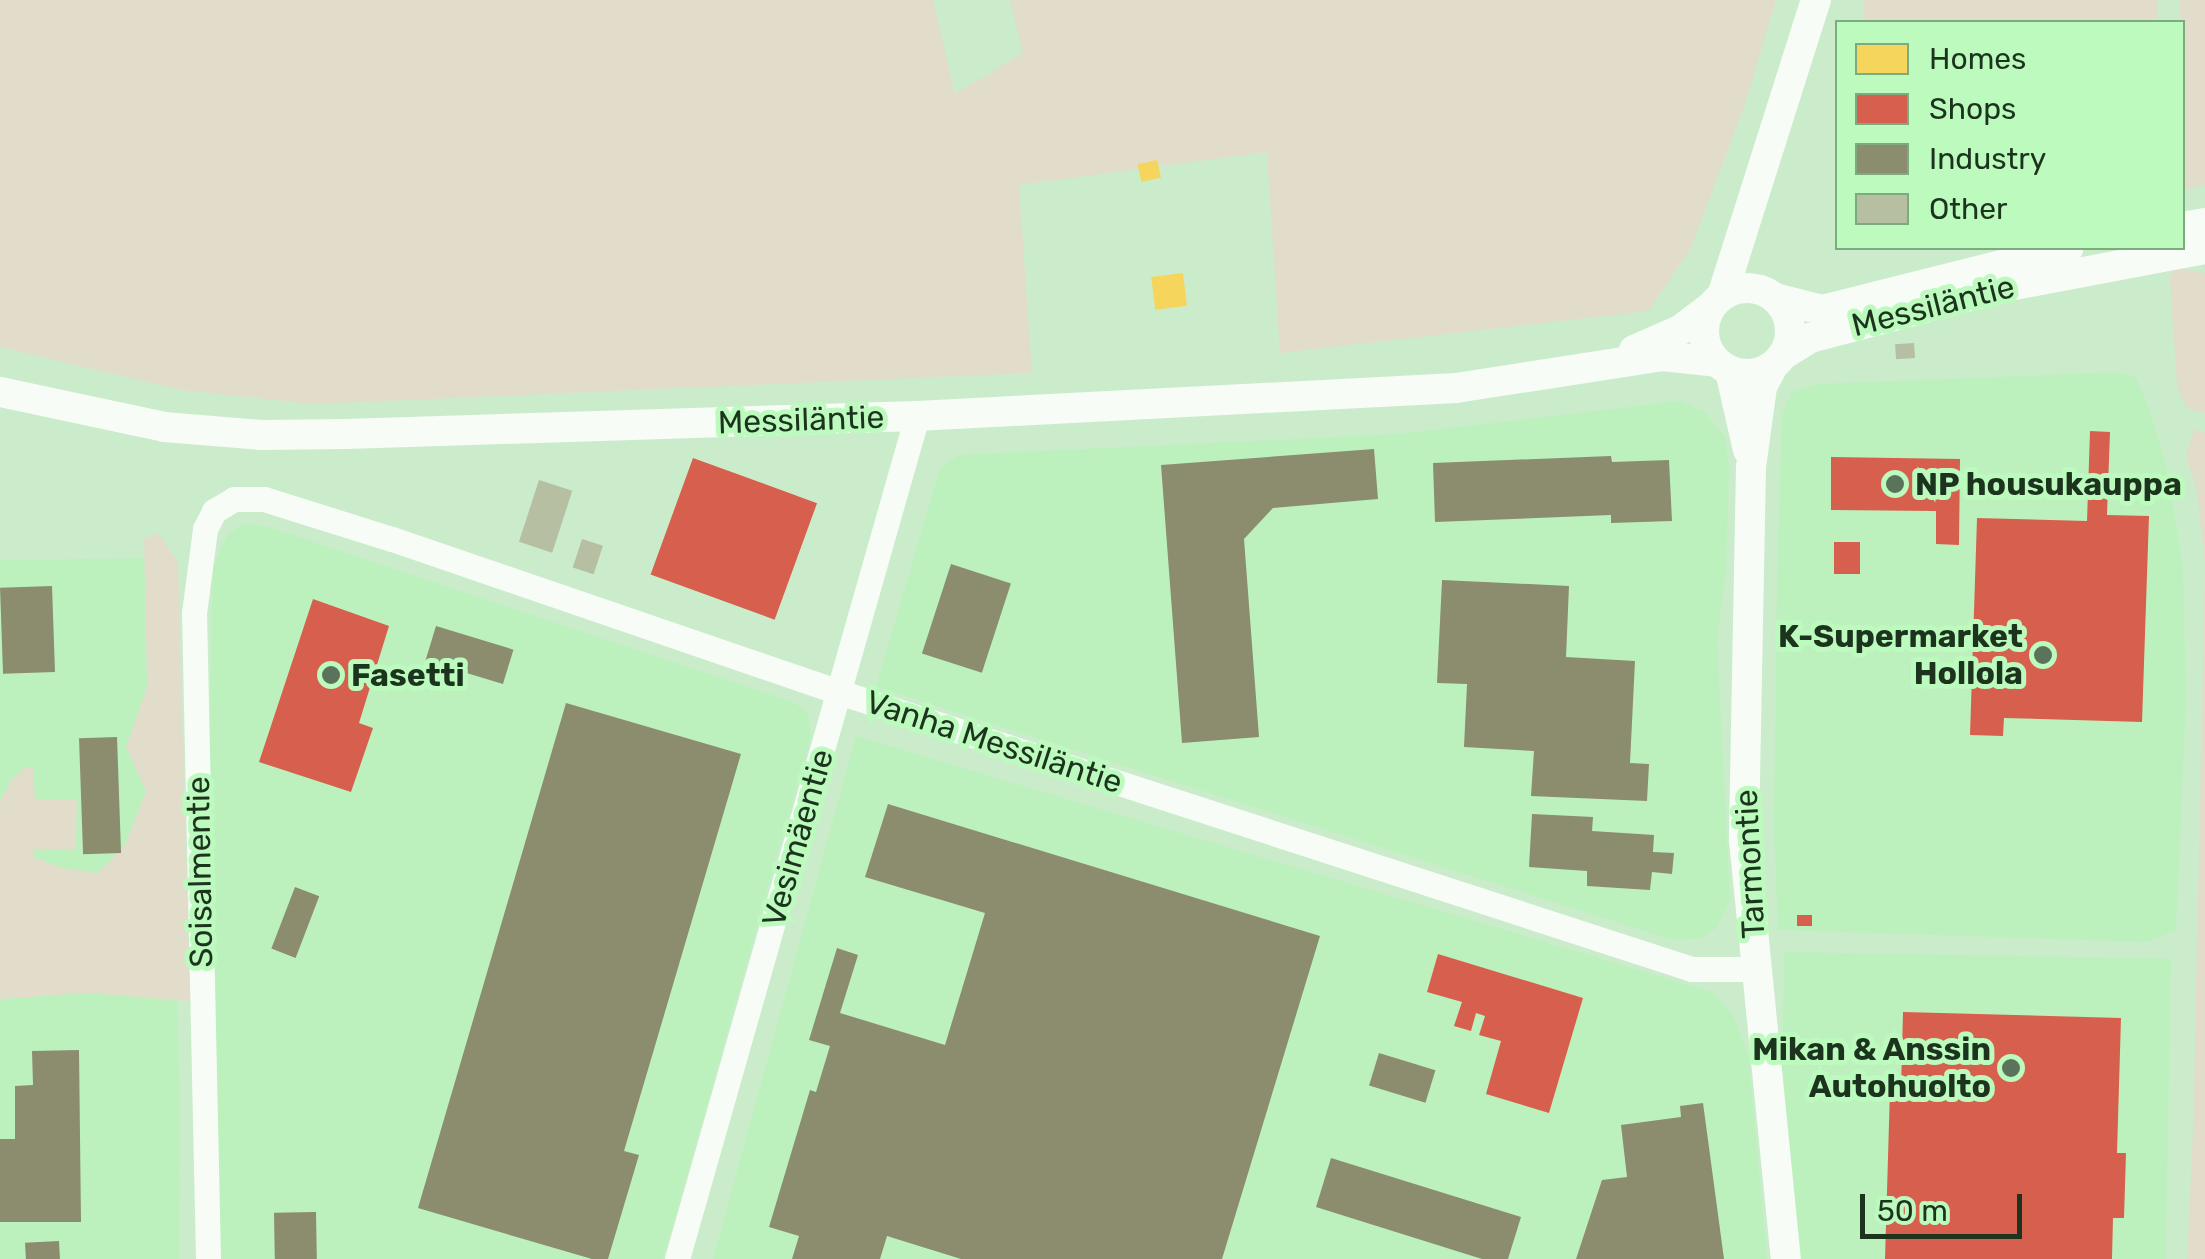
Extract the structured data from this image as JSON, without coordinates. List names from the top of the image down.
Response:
{
  "streets": {
    "street": [
      "Messiläntie",
      "Vanha Messiläntie",
      "Vesimäentie",
      "Tarmontie",
      "Soisalmentie"
    ]
  },
  "crossings": [
    ["Messiläntie", "Vesimäentie"],
    ["Messiläntie", "Tarmontie"],
    ["Vanha Messiläntie", "Vesimäentie"],
    ["Vanha Messiläntie", "Tarmontie"],
    ["Vanha Messiläntie", "Soisalmentie"]
  ],
  "places": [
    "NP housukauppa",
    "K-Supermarket Hollola",
    "Fasetti",
    "Mikan & Anssin Autohuolto"
  ],
  "legend": [
    "Homes",
    "Shops",
    "Industry",
    "Other"
  ],
  "scale_bar": "50 m"
}
